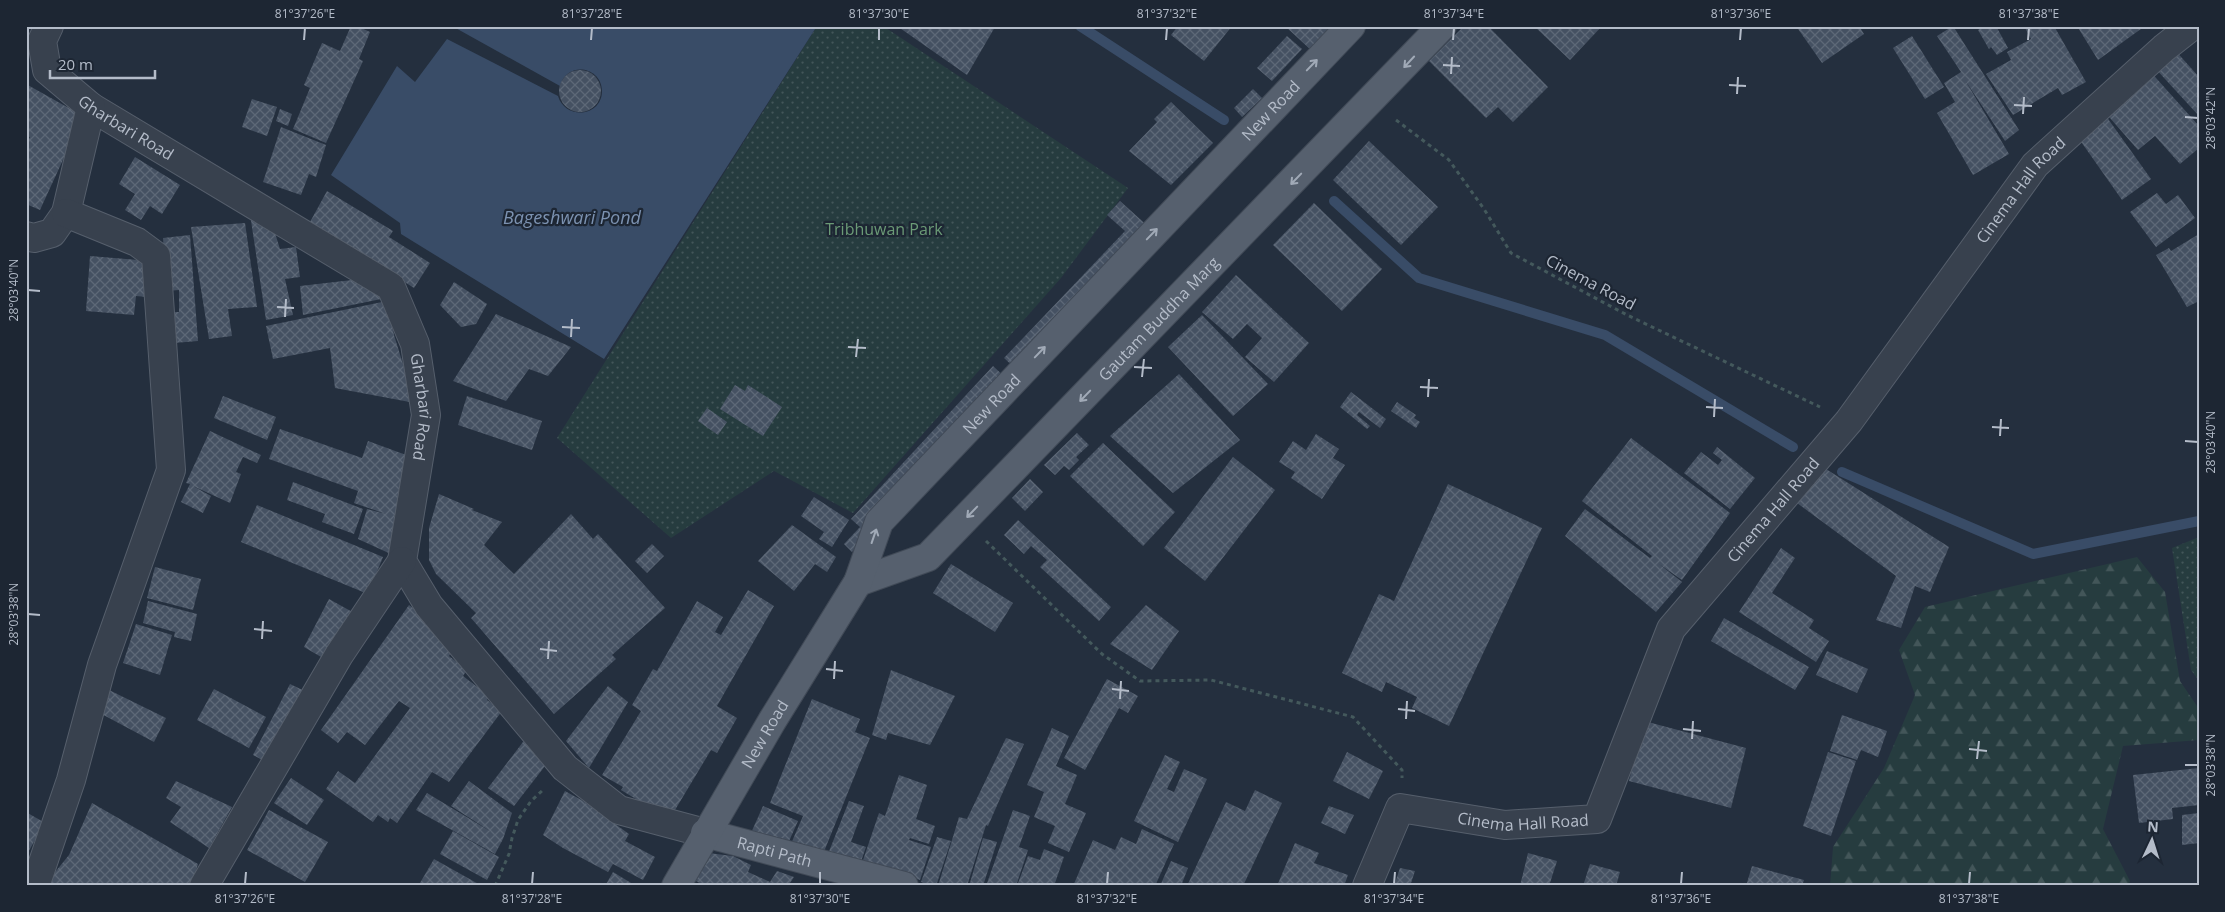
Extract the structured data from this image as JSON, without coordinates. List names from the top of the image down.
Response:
{
  "streets": {
    "main road": ["New Road", "Gautam Buddha Marg", "Rapti Path"],
    "street": ["Gharbari Road", "Cinema Hall Road"],
    "path": ["Cinema Road"]
  },
  "crossings": [
    ["New Road", "Gautam Buddha Marg"],
    ["New Road", "Rapti Path"],
    ["Cinema Hall Road", "Cinema Road"],
    ["Cinema Road", "Gautam Buddha Marg"]
  ],
  "one_way": ["New Road", "Gautam Buddha Marg"],
  "water": ["Bageshwari Pond"],
  "parks": ["Tribhuwan Park"],
  "scale_bar": "20 m",
  "north": "top",
  "coordinates": [
    "81°37'26\"E",
    "81°37'28\"E",
    "81°37'30\"E",
    "81°37'32\"E",
    "81°37'34\"E",
    "81°37'36\"E",
    "81°37'38\"E",
    "28°03'42\"N",
    "28°03'40\"N",
    "28°03'38\"N"
  ]
}
